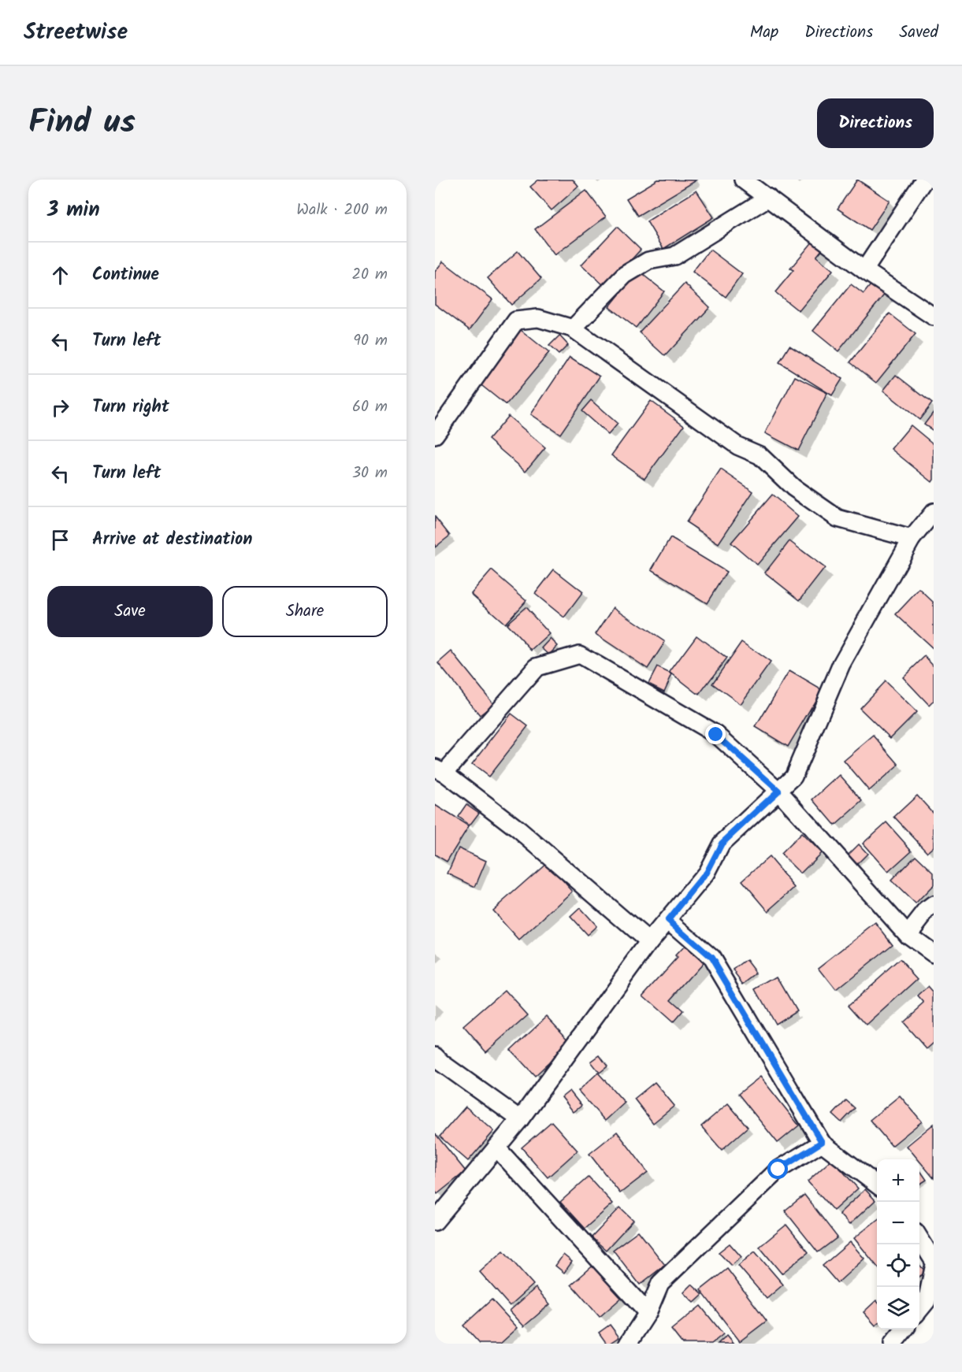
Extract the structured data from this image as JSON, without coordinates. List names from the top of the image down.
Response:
{
  "page": {
    "header": "Streetwise",
    "nav": ["Map", "Directions", "Saved"],
    "title": "Find us",
    "buttons": [
      "Directions",
      ["Save", "Share"]
    ],
    "heading": ["3 min", "Walk · 200 m"],
    "list": [
      ["Continue", "20 m"],
      ["Turn left", "90 m"],
      ["Turn right", "60 m"],
      ["Turn left", "30 m"],
      "Arrive at destination"
    ],
    "map_buttons": ["+", "−"]
  }
}
